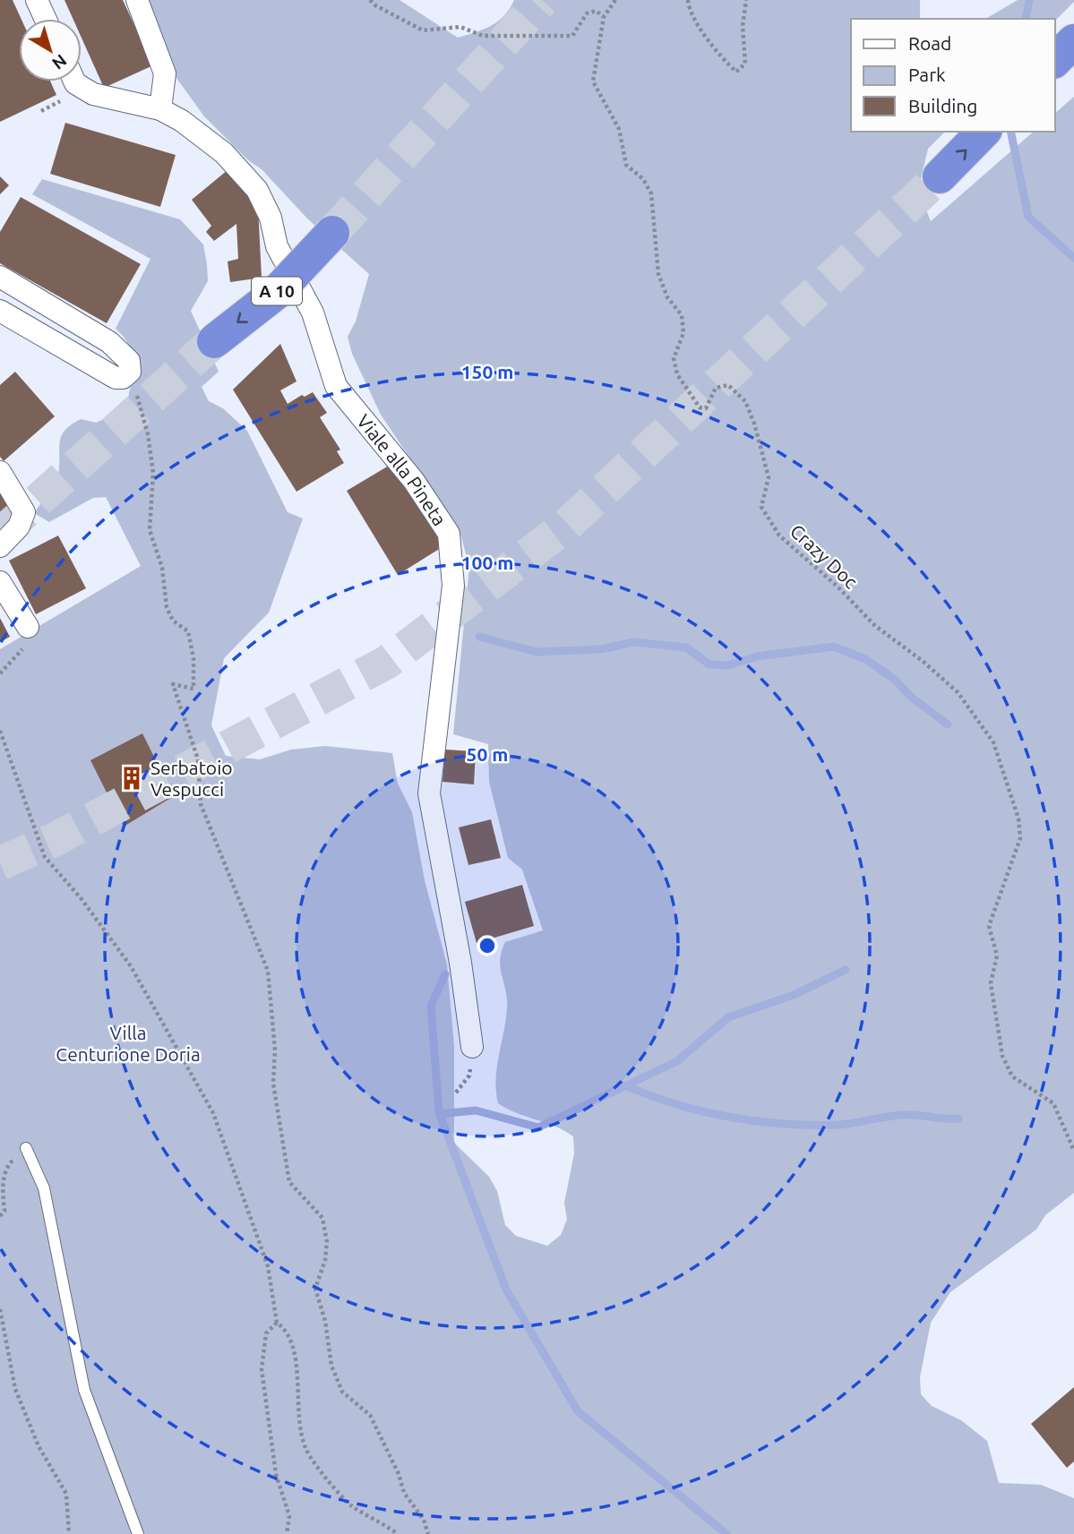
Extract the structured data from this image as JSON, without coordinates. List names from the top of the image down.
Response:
{
  "streets": {
    "highway": ["A 10"],
    "street": ["Viale alla Pineta"],
    "path": ["Crazy Doc"]
  },
  "parks": ["Villa Centurione Doria"],
  "places": {
    "building": ["Serbatoio Vespucci"]
  },
  "legend": ["Road", "Park", "Building"],
  "north": "bottom right",
  "rings": ["150 m", "100 m", "50 m"]
}
